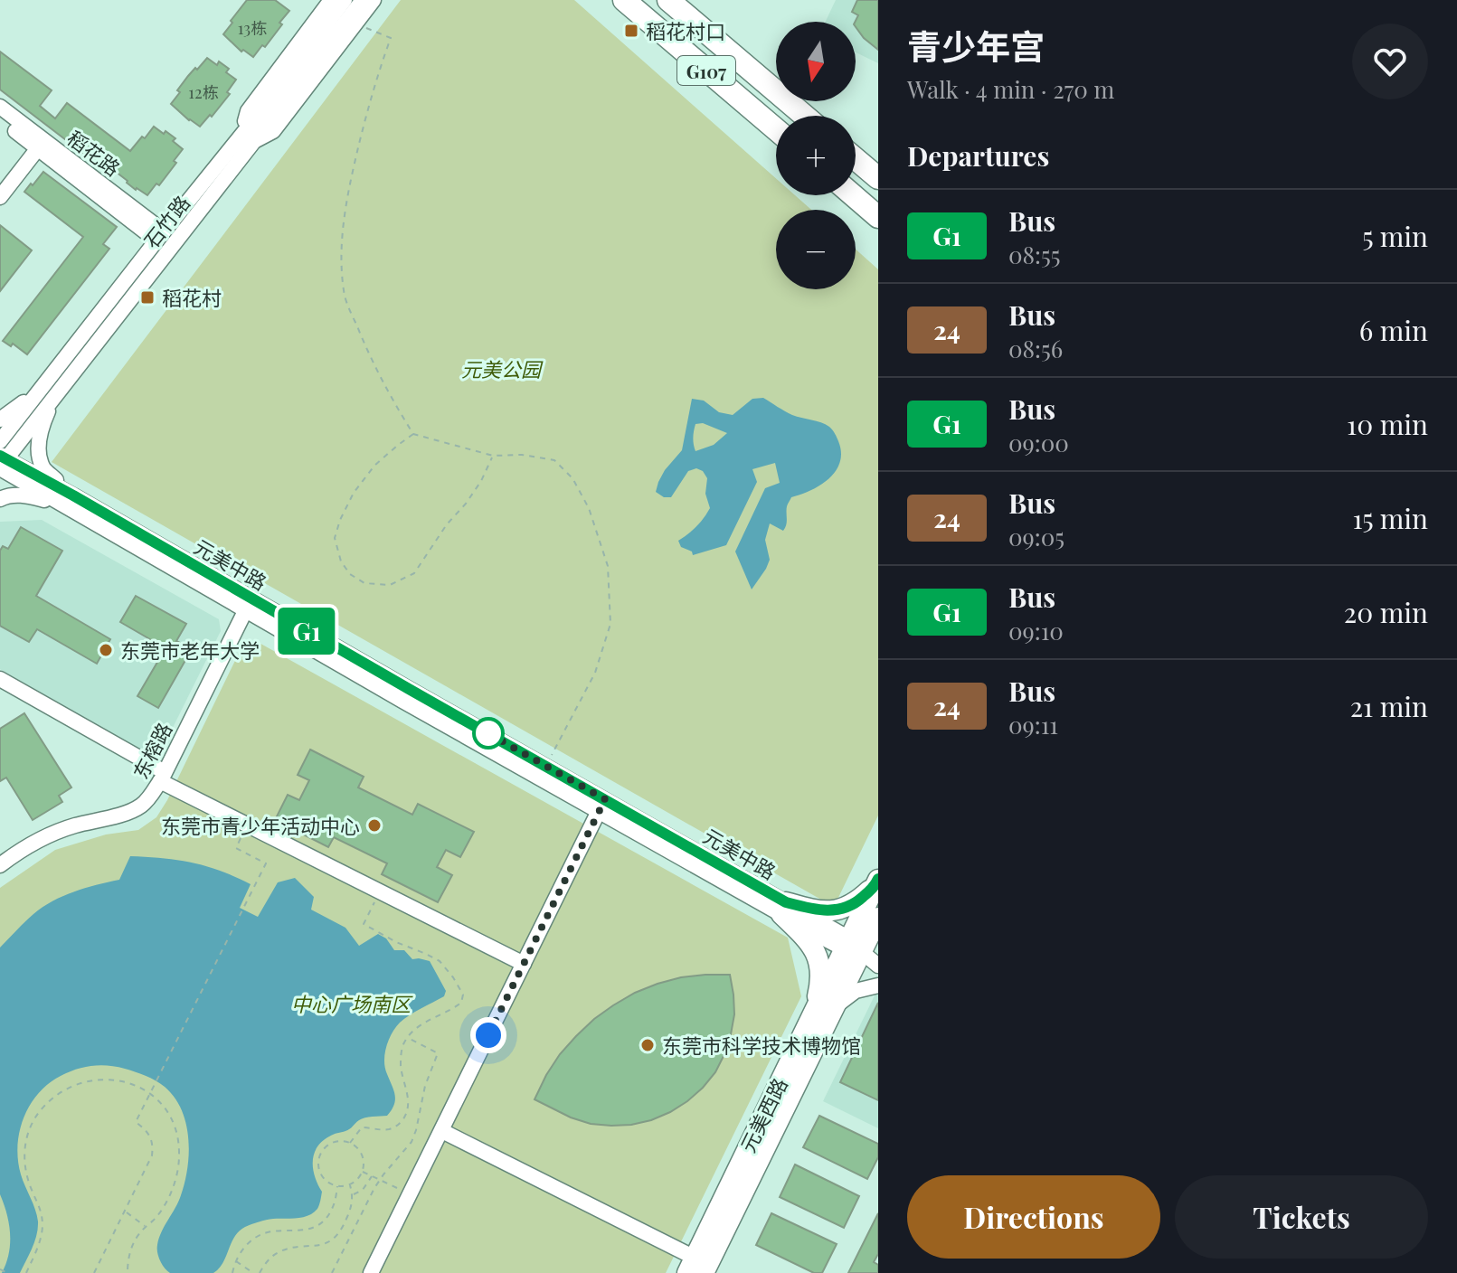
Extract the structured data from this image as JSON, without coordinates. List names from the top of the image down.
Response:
{
  "streets": {
    "highway": ["G107"],
    "main road": ["元美西路"],
    "street": [
      "稻花路",
      "石竹路",
      "元美中路",
      "东榕路"
    ]
  },
  "crossings": [
    ["稻花路", "石竹路"],
    ["石竹路", "元美中路"],
    ["元美中路", "东榕路"],
    ["元美中路", "元美西路"]
  ],
  "parks": ["元美公园", "中心广场南区"],
  "places": {
    "transit": ["稻花村口", "稻花村"],
    "other": ["东莞市老年大学", "东莞市青少年活动中心", "东莞市科学技术博物馆"]
  },
  "lines": ["bus line G1"],
  "house_numbers": ["13栋", "12栋"],
  "north": "bottom",
  "page": {
    "on_map": "G1",
    "heading": [
      ["青少年宫", "Walk · 4 min · 270 m"],
      "Departures"
    ],
    "map_buttons": ["+", "−"],
    "list": [
      {
        "mark": "G1",
        "name": "Bus",
        "note": "08:55",
        "value": "5 min"
      },
      {
        "mark": "24",
        "name": "Bus",
        "note": "08:56",
        "value": "6 min"
      },
      {
        "mark": "G1",
        "name": "Bus",
        "note": "09:00",
        "value": "10 min"
      },
      {
        "mark": "24",
        "name": "Bus",
        "note": "09:05",
        "value": "15 min"
      },
      {
        "mark": "G1",
        "name": "Bus",
        "note": "09:10",
        "value": "20 min"
      },
      {
        "mark": "24",
        "name": "Bus",
        "note": "09:11",
        "value": "21 min"
      }
    ],
    "buttons": ["Directions", "Tickets"]
  }
}
